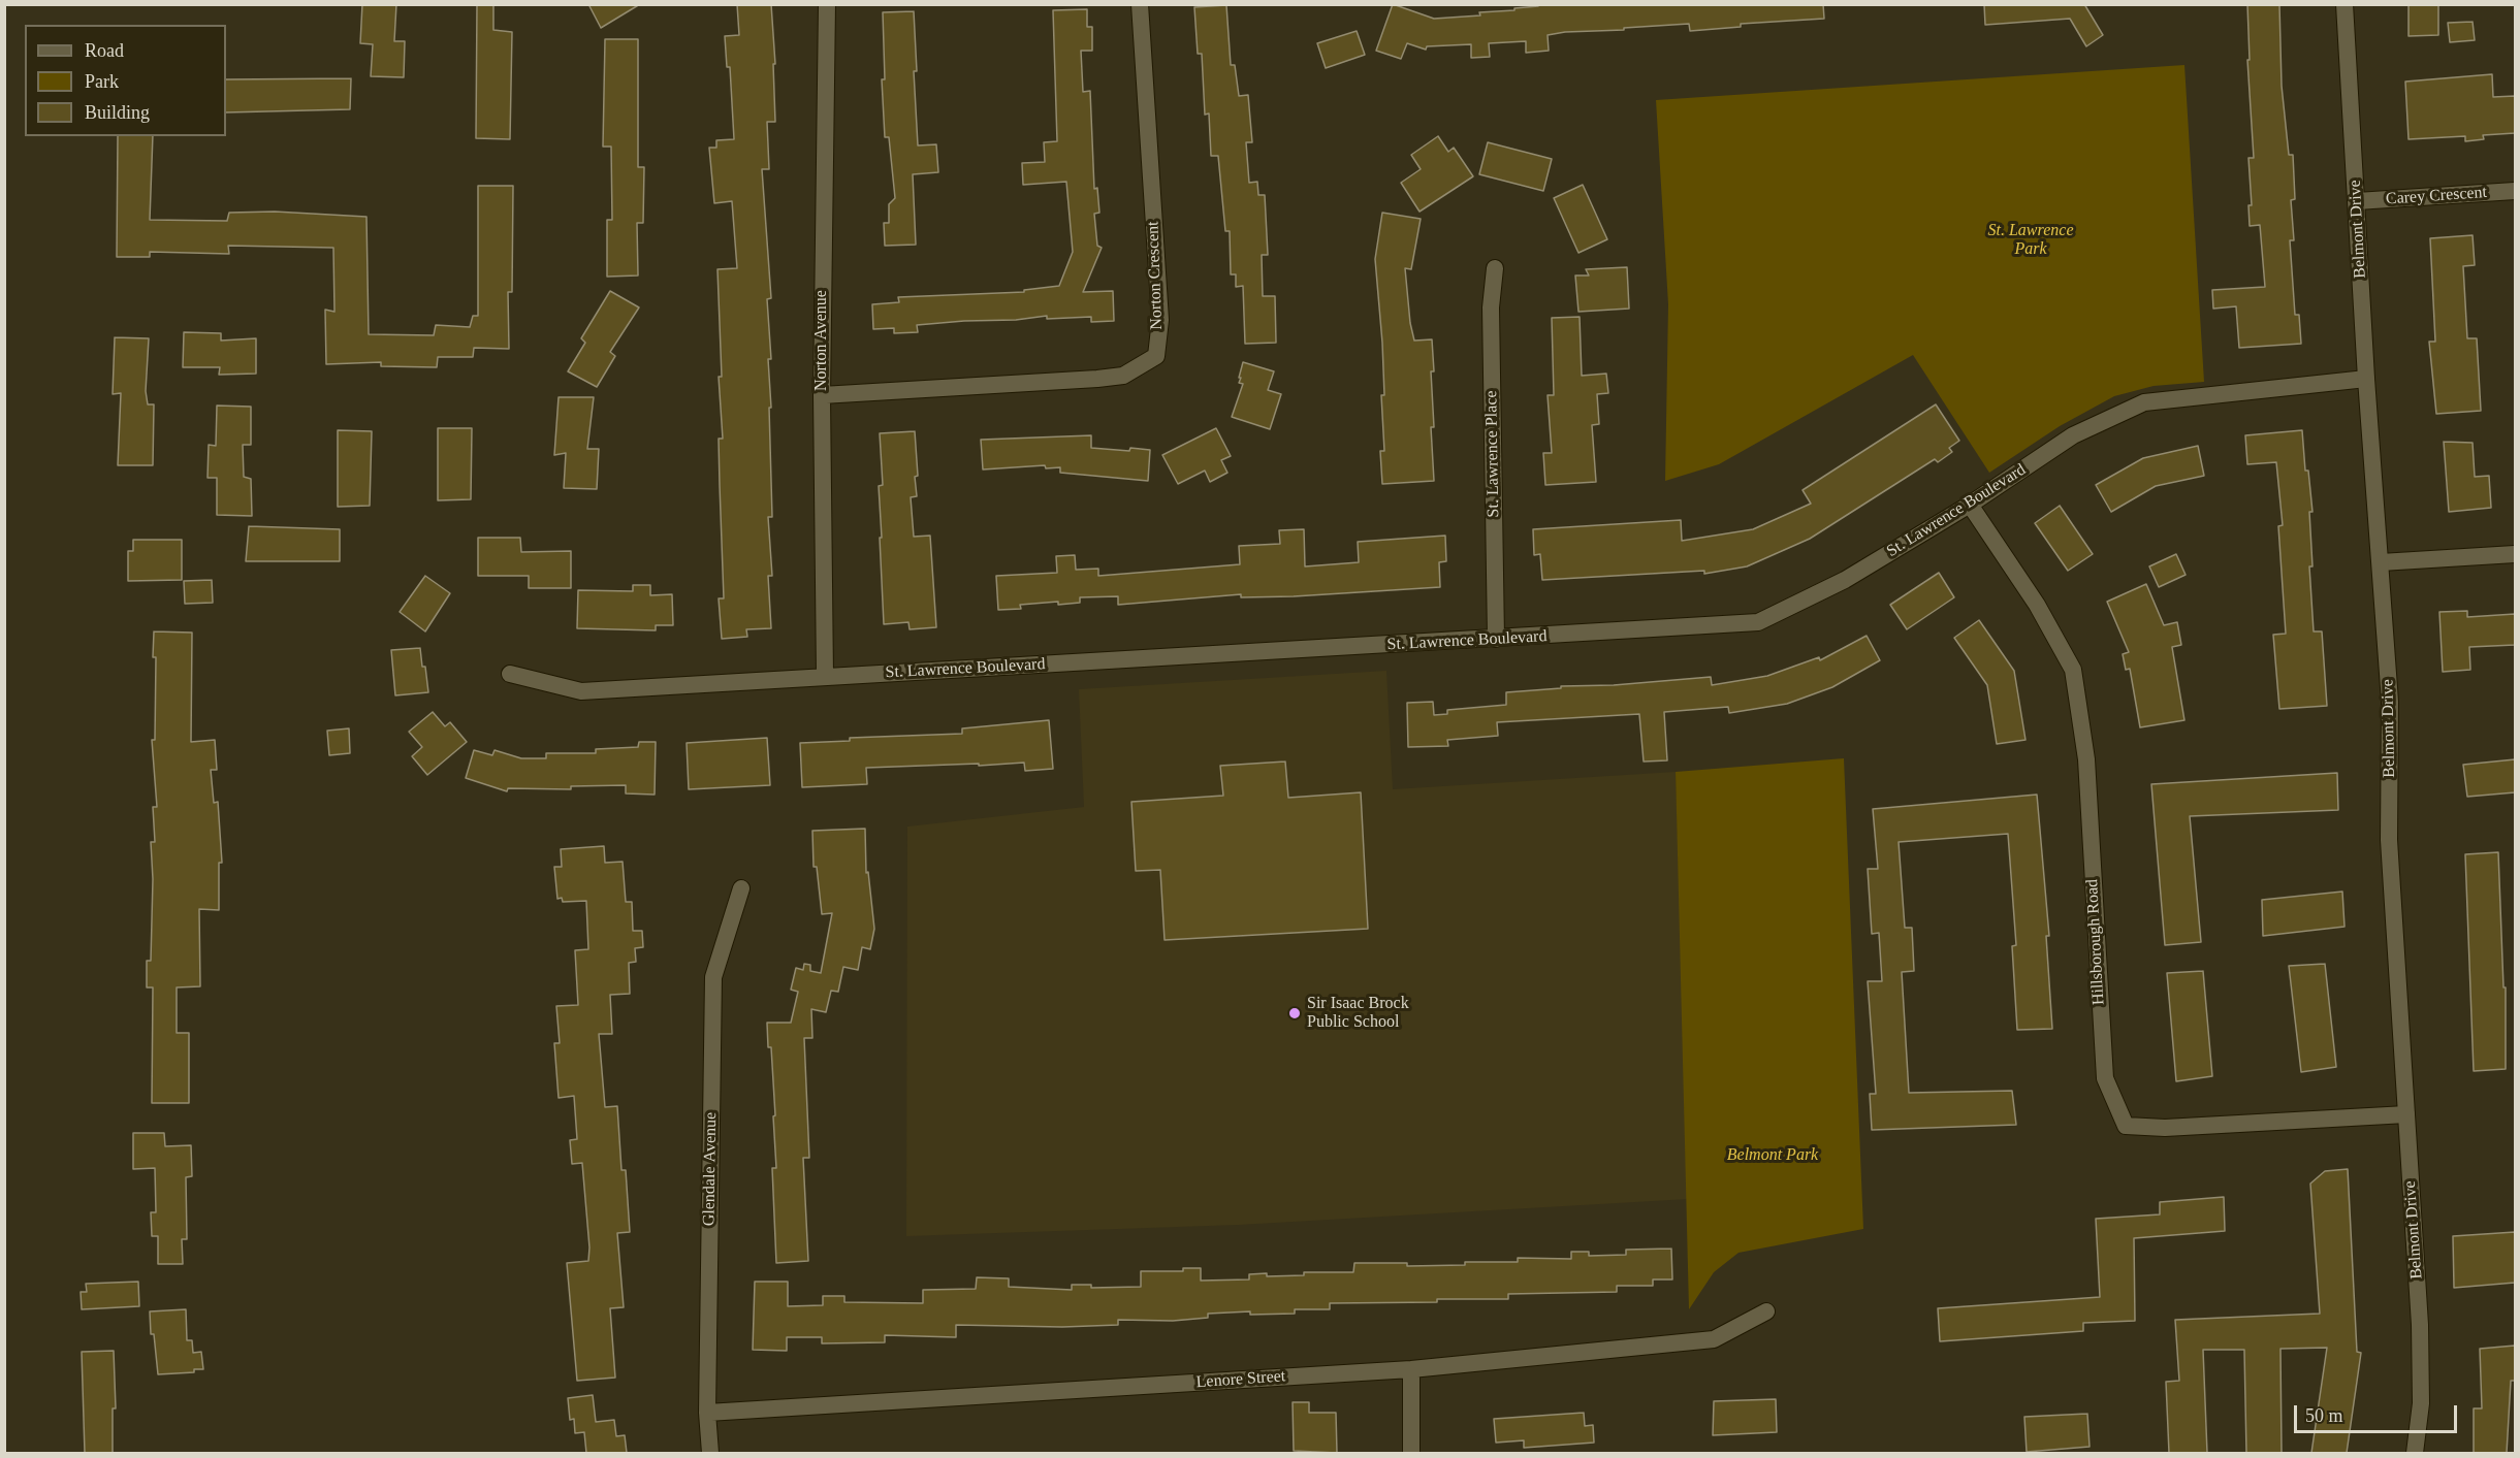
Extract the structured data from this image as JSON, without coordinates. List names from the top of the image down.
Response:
{
  "streets": {
    "street": [
      "Carey Crescent",
      "Belmont Drive",
      "Norton Crescent",
      "Norton Avenue",
      "St. Lawrence Place",
      "St. Lawrence Boulevard",
      "Hillsborough Road",
      "Glendale Avenue",
      "Lenore Street"
    ]
  },
  "crossings": [
    ["Carey Crescent", "Belmont Drive"],
    ["Belmont Drive", "St. Lawrence Boulevard"],
    ["Belmont Drive", "Hillsborough Road"],
    ["Norton Crescent", "Norton Avenue"],
    ["Norton Avenue", "St. Lawrence Boulevard"],
    ["St. Lawrence Place", "St. Lawrence Boulevard"],
    ["St. Lawrence Boulevard", "Hillsborough Road"],
    ["Glendale Avenue", "Lenore Street"]
  ],
  "parks": ["St. Lawrence Park", "Belmont Park"],
  "places": ["Sir Isaac Brock Public School"],
  "legend": ["Road", "Park", "Building"],
  "scale_bar": "50 m"
}
